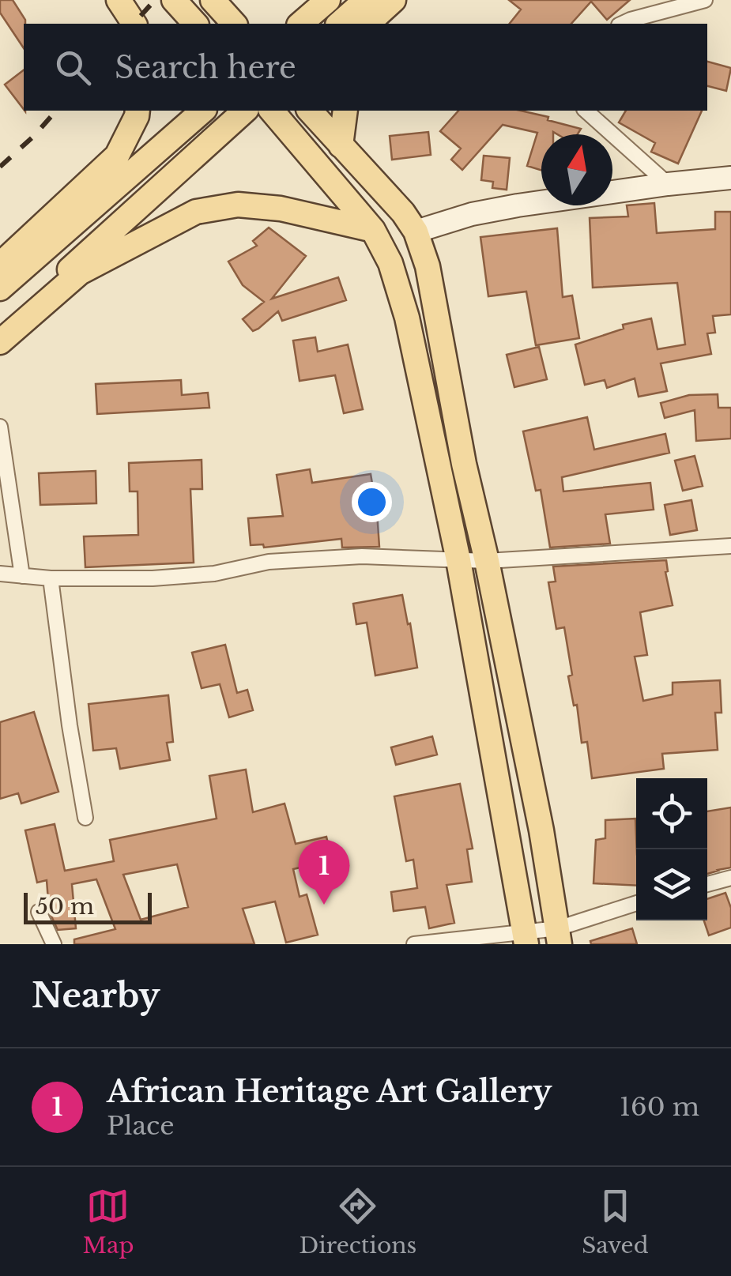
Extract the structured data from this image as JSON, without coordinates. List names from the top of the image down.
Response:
{
  "scale_bar": "50 m",
  "north": "top",
  "page": {
    "search": "Search here",
    "pins": "1",
    "scale": "50 m",
    "heading": "Nearby",
    "list": [
      {
        "mark": "1",
        "name": "African Heritage Art Gallery",
        "note": "Place",
        "value": "160 m"
      }
    ],
    "nav": ["Map", "Directions", "Saved"]
  }
}
